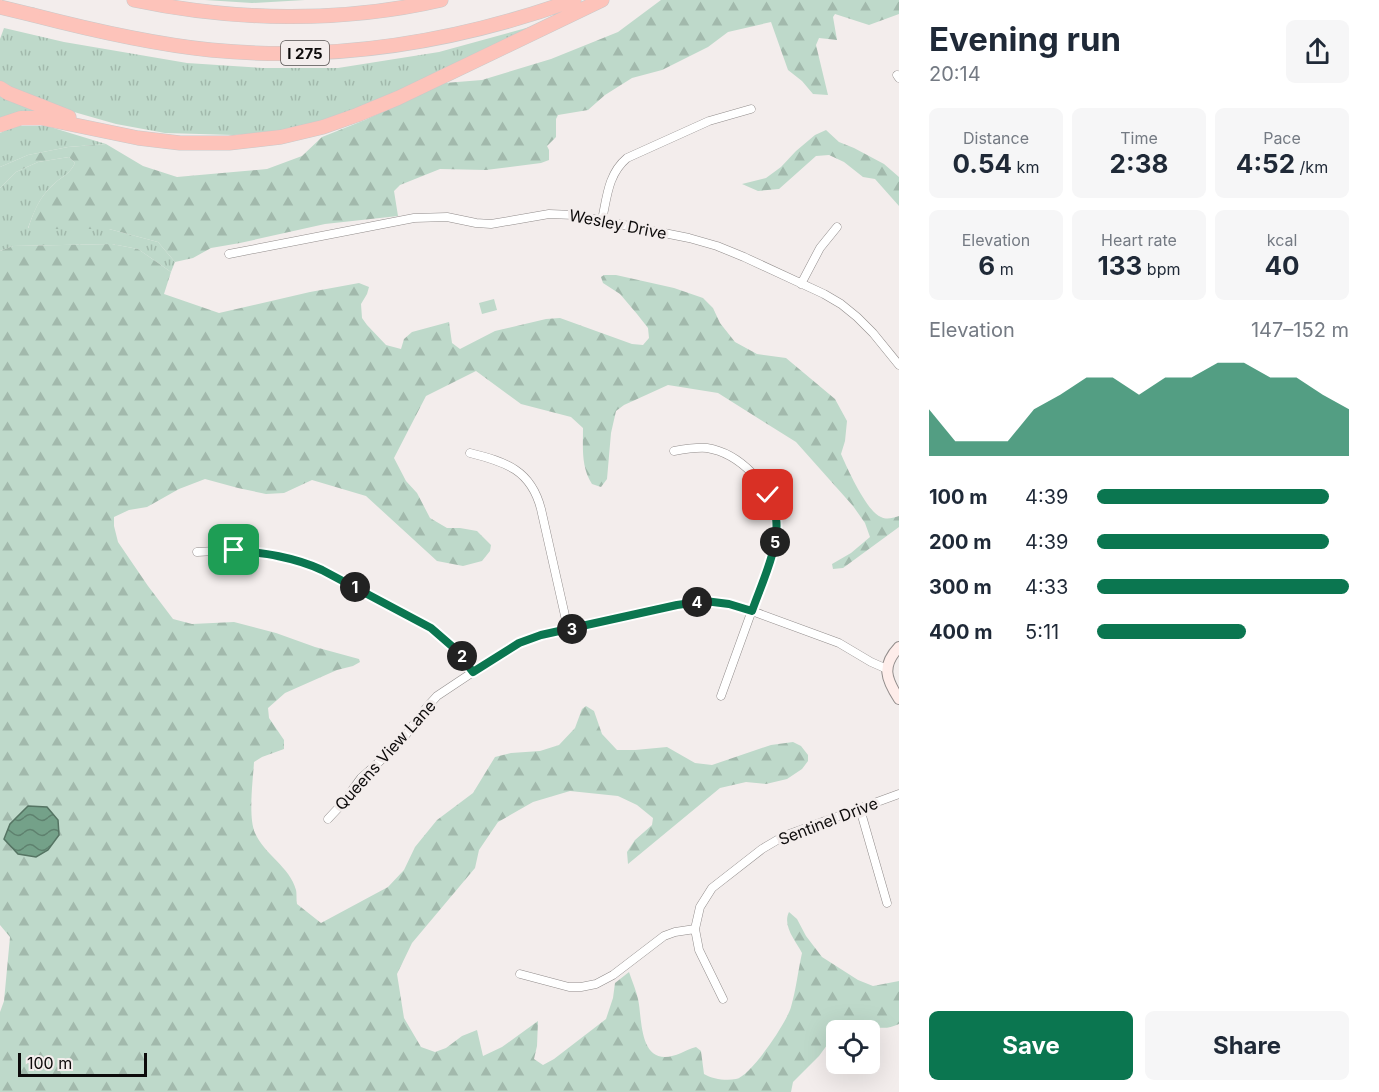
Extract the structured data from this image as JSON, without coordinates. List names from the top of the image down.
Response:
{
  "streets": {
    "highway": ["I 275"],
    "street": ["Wesley Drive", "Queens View Lane", "Sentinel Drive"]
  },
  "scale_bar": "100 m",
  "page": {
    "heading": ["Evening run", "20:14"],
    "stats": [
      ["Distance", "0.54 km"],
      ["Time", "2:38"],
      ["Pace", "4:52 /km"],
      ["Elevation", "6 m"],
      ["Heart rate", "133 bpm"],
      ["kcal", "40"]
    ],
    "chart": ["Elevation", "147–152 m"],
    "list": [
      {
        "name": "100 m",
        "note": "4:39"
      },
      {
        "name": "200 m",
        "note": "4:39"
      },
      {
        "name": "300 m",
        "note": "4:33"
      },
      {
        "name": "400 m",
        "note": "5:11"
      }
    ],
    "pins": [
      "5",
      "1",
      "4",
      "3",
      "2"
    ],
    "buttons": ["Save", "Share"],
    "scale": "100 m"
  }
}
